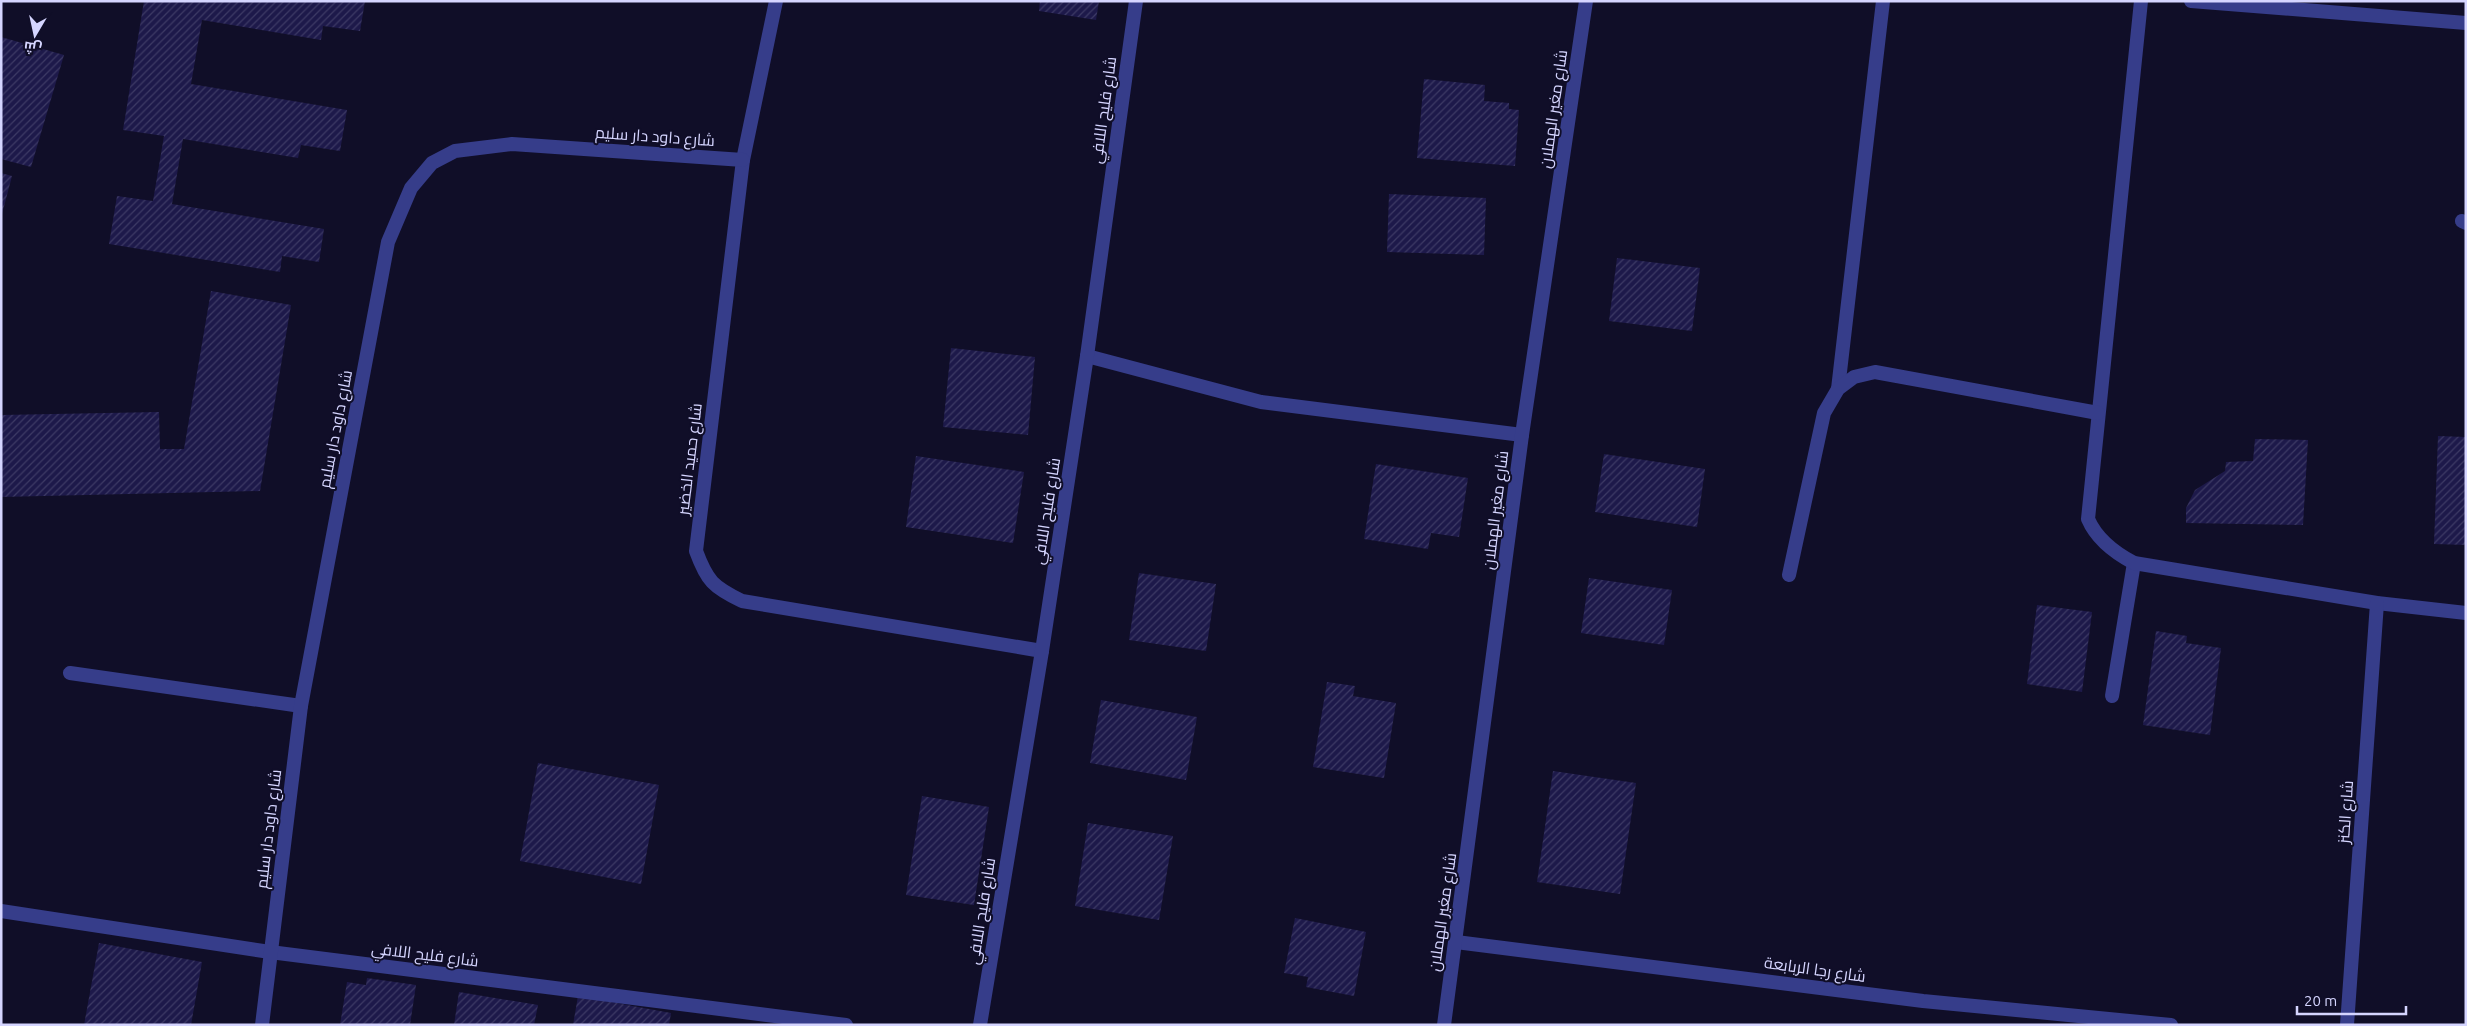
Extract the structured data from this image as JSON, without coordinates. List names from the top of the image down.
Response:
{
  "streets": {
    "street": [
      "شارع مغير الهملان",
      "شارع فليح اللافي",
      "شارع داود دار سليم",
      "شارع حميد الخضير",
      "شارع الكنز",
      "شارع رجا الربابعة"
    ]
  },
  "crossings": [
    ["شارع مغير الهملان", "شارع رجا الربابعة"],
    ["شارع فليح اللافي", "شارع داود دار سليم"],
    ["شارع فليح اللافي", "شارع حميد الخضير"],
    ["شارع داود دار سليم", "شارع حميد الخضير"]
  ],
  "scale_bar": "20 m",
  "north": "bottom"
}
